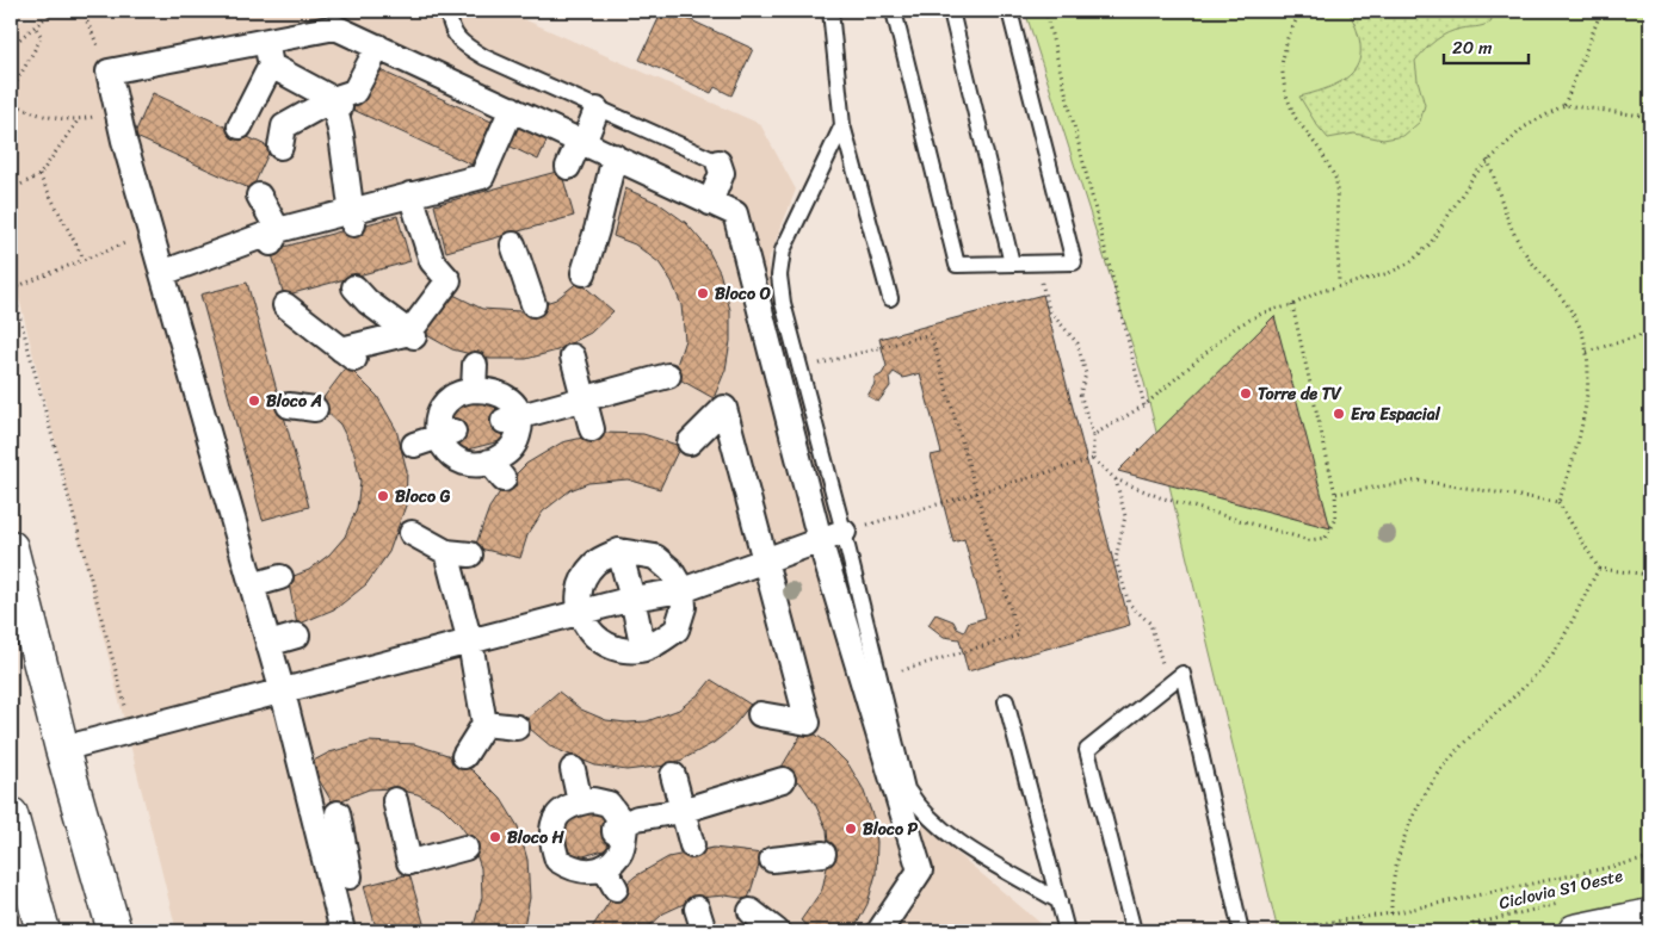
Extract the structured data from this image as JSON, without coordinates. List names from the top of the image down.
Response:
{
  "streets": {
    "path": ["Ciclovia S1 Oeste"]
  },
  "places": [
    "Bloco O",
    "Torre de TV",
    "Bloco A",
    "Era Espacial",
    "Bloco G",
    "Bloco P",
    "Bloco H"
  ],
  "scale_bar": "20 m"
}
